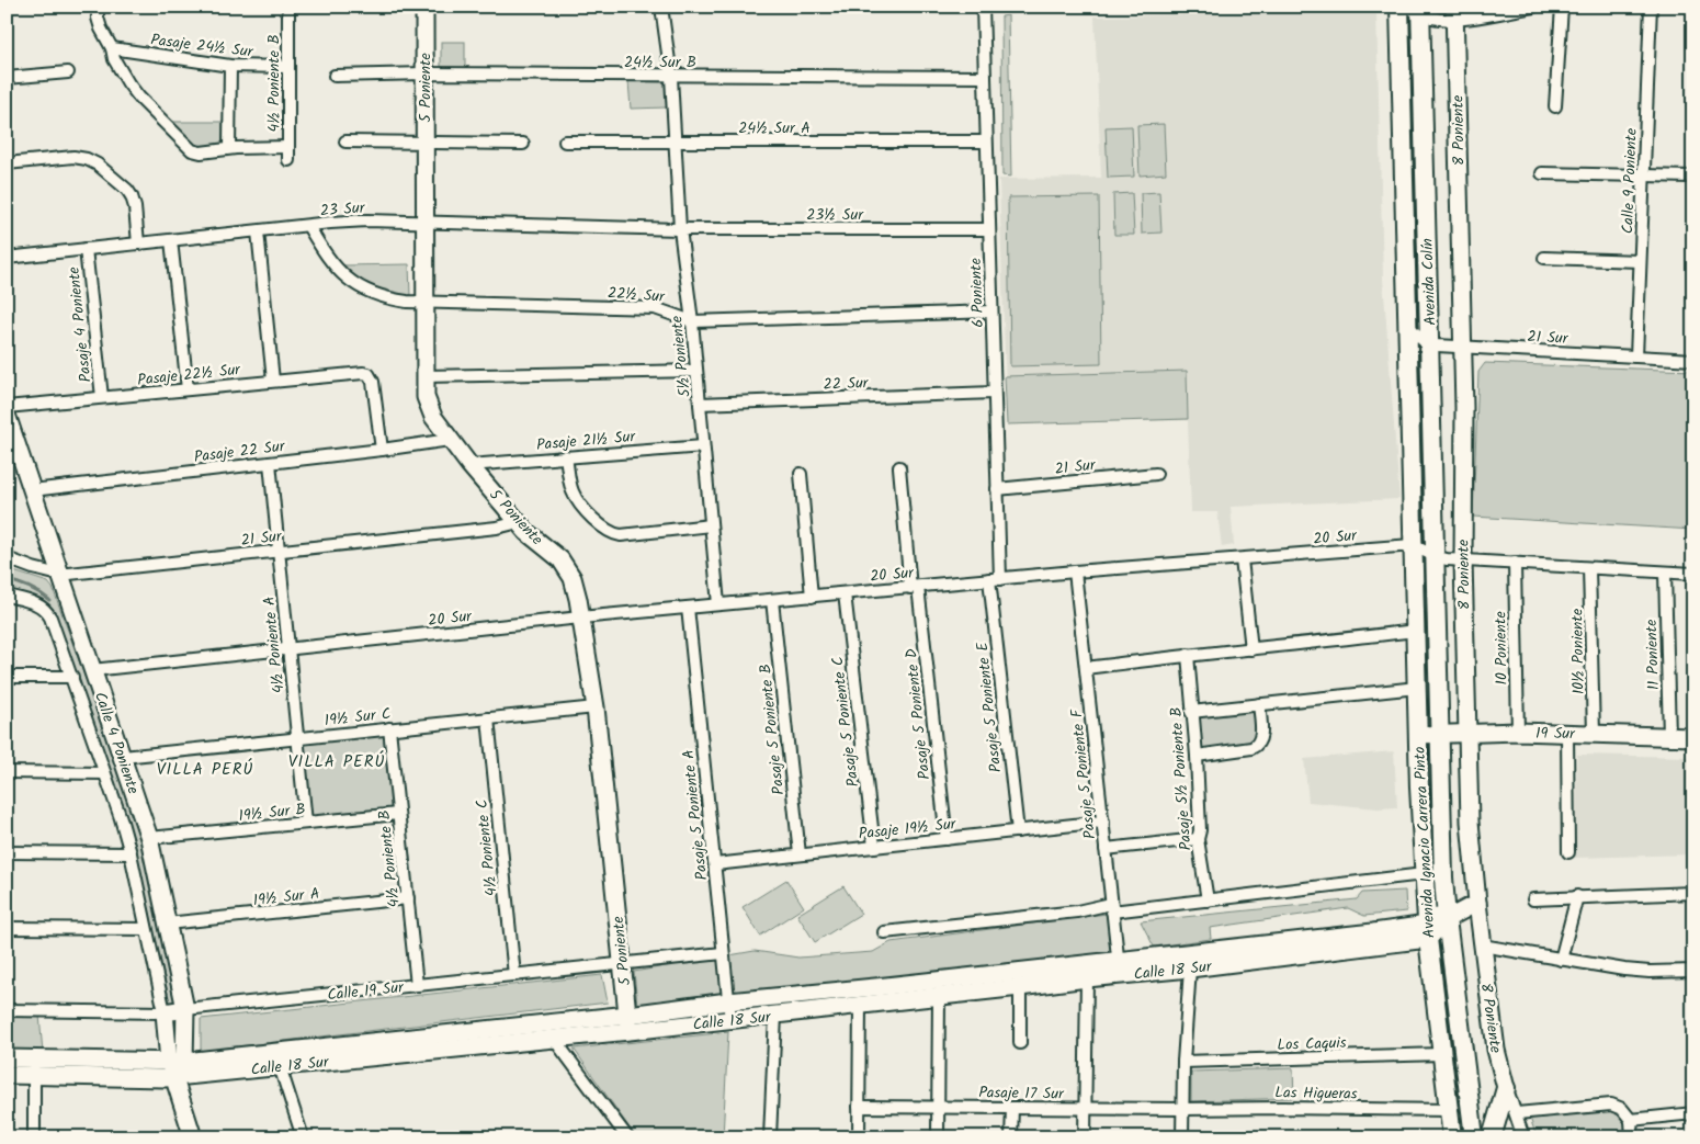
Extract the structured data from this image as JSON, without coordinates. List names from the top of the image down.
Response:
{
  "streets": {
    "main road": ["Avenida Colín", "Avenida Ignacio Carrera Pinto"],
    "street": [
      "Pasaje 24½ Sur",
      "24½ Sur B",
      "4½ Poniente B",
      "5 Poniente",
      "24½ Sur A",
      "8 Poniente",
      "Calle 9 Poniente",
      "23 Sur",
      "23½ Sur",
      "6 Poniente",
      "22½ Sur",
      "Pasaje 4 Poniente",
      "21 Sur",
      "5½ Poniente",
      "Pasaje 22½ Sur",
      "22 Sur",
      "Pasaje 21½ Sur",
      "Pasaje 22 Sur",
      "20 Sur",
      "4½ Poniente A",
      "10 Poniente",
      "10½ Poniente",
      "11 Poniente",
      "Pasaje 5 Poniente E",
      "Pasaje 5 Poniente D",
      "19½ Sur C",
      "Pasaje 5 Poniente C",
      "Pasaje 5 Poniente B",
      "19 Sur",
      "Calle 4 Poniente",
      "Pasaje 5 Poniente F",
      "Pasaje 5½ Poniente B",
      "19½ Sur B",
      "Pasaje 5 Poniente A",
      "Pasaje 19½ Sur",
      "4½ Poniente C",
      "19½ Sur A",
      "Calle 18 Sur",
      "Calle 19 Sur",
      "Los Caquis",
      "Pasaje 17 Sur",
      "Las Higueras"
    ]
  },
  "crossings": [
    ["Pasaje 24½ Sur", "4½ Poniente B"],
    ["24½ Sur B", "5 Poniente"],
    ["24½ Sur B", "6 Poniente"],
    ["24½ Sur B", "5½ Poniente"],
    ["4½ Poniente B", "19½ Sur C"],
    ["4½ Poniente B", "19½ Sur B"],
    ["4½ Poniente B", "19½ Sur A"],
    ["4½ Poniente B", "Calle 19 Sur"],
    ["5 Poniente", "23 Sur"],
    ["5 Poniente", "22½ Sur"],
    ["5 Poniente", "21 Sur"],
    ["5 Poniente", "Pasaje 21½ Sur"],
    ["5 Poniente", "Pasaje 22 Sur"],
    ["5 Poniente", "20 Sur"],
    ["5 Poniente", "19½ Sur C"],
    ["5 Poniente", "Calle 18 Sur"],
    ["5 Poniente", "Calle 19 Sur"],
    ["24½ Sur A", "6 Poniente"],
    ["24½ Sur A", "5½ Poniente"],
    ["8 Poniente", "21 Sur"],
    ["8 Poniente", "19 Sur"],
    ["8 Poniente", "Calle 18 Sur"],
    ["Calle 9 Poniente", "21 Sur"],
    ["23 Sur", "23½ Sur"],
    ["23 Sur", "22½ Sur"],
    ["23 Sur", "Pasaje 4 Poniente"],
    ["23 Sur", "5½ Poniente"],
    ["23½ Sur", "6 Poniente"],
    ["23½ Sur", "5½ Poniente"],
    ["Avenida Colín", "21 Sur"],
    ["Avenida Colín", "20 Sur"],
    ["Avenida Colín", "Avenida Ignacio Carrera Pinto"],
    ["6 Poniente", "22½ Sur"],
    ["6 Poniente", "21 Sur"],
    ["6 Poniente", "22 Sur"],
    ["6 Poniente", "20 Sur"],
    ["6 Poniente", "Pasaje 5 Poniente E"],
    ["22½ Sur", "5½ Poniente"],
    ["Pasaje 4 Poniente", "Pasaje 22½ Sur"],
    ["21 Sur", "4½ Poniente A"],
    ["21 Sur", "Calle 4 Poniente"],
    ["5½ Poniente", "22 Sur"],
    ["5½ Poniente", "Pasaje 21½ Sur"],
    ["5½ Poniente", "20 Sur"],
    ["Pasaje 22½ Sur", "Pasaje 22 Sur"],
    ["Pasaje 22 Sur", "4½ Poniente A"],
    ["Pasaje 22 Sur", "Calle 4 Poniente"],
    ["20 Sur", "4½ Poniente A"],
    ["20 Sur", "Pasaje 5 Poniente E"],
    ["20 Sur", "Pasaje 5 Poniente D"],
    ["20 Sur", "Pasaje 5 Poniente C"],
    ["20 Sur", "Pasaje 5 Poniente B"],
    ["20 Sur", "Calle 4 Poniente"],
    ["20 Sur", "Pasaje 5 Poniente F"],
    ["20 Sur", "Pasaje 5 Poniente A"],
    ["20 Sur", "Avenida Ignacio Carrera Pinto"],
    ["4½ Poniente A", "19½ Sur C"],
    ["4½ Poniente A", "19½ Sur B"],
    ["10 Poniente", "19 Sur"],
    ["10½ Poniente", "19 Sur"],
    ["11 Poniente", "19 Sur"],
    ["Pasaje 5 Poniente E", "Pasaje 19½ Sur"],
    ["Pasaje 5 Poniente D", "Pasaje 19½ Sur"],
    ["19½ Sur C", "Calle 4 Poniente"],
    ["19½ Sur C", "4½ Poniente C"],
    ["Pasaje 5 Poniente C", "Pasaje 19½ Sur"],
    ["Pasaje 5 Poniente B", "Pasaje 19½ Sur"],
    ["19 Sur", "Avenida Ignacio Carrera Pinto"],
    ["Calle 4 Poniente", "19½ Sur B"],
    ["Calle 4 Poniente", "19½ Sur A"],
    ["Calle 4 Poniente", "Calle 18 Sur"],
    ["Calle 4 Poniente", "Calle 19 Sur"],
    ["Pasaje 5 Poniente F", "Pasaje 19½ Sur"],
    ["Pasaje 5 Poniente F", "Calle 18 Sur"],
    ["Pasaje 5 Poniente A", "Pasaje 19½ Sur"],
    ["Pasaje 5 Poniente A", "Calle 18 Sur"],
    ["Pasaje 5 Poniente A", "Calle 19 Sur"],
    ["Avenida Ignacio Carrera Pinto", "Calle 18 Sur"],
    ["Avenida Ignacio Carrera Pinto", "Los Caquis"],
    ["Avenida Ignacio Carrera Pinto", "Las Higueras"],
    ["4½ Poniente C", "Calle 19 Sur"],
    ["Pasaje 17 Sur", "Las Higueras"]
  ],
  "districts": ["VILLA PERÚ", "VILLA PERÚ"]
}
